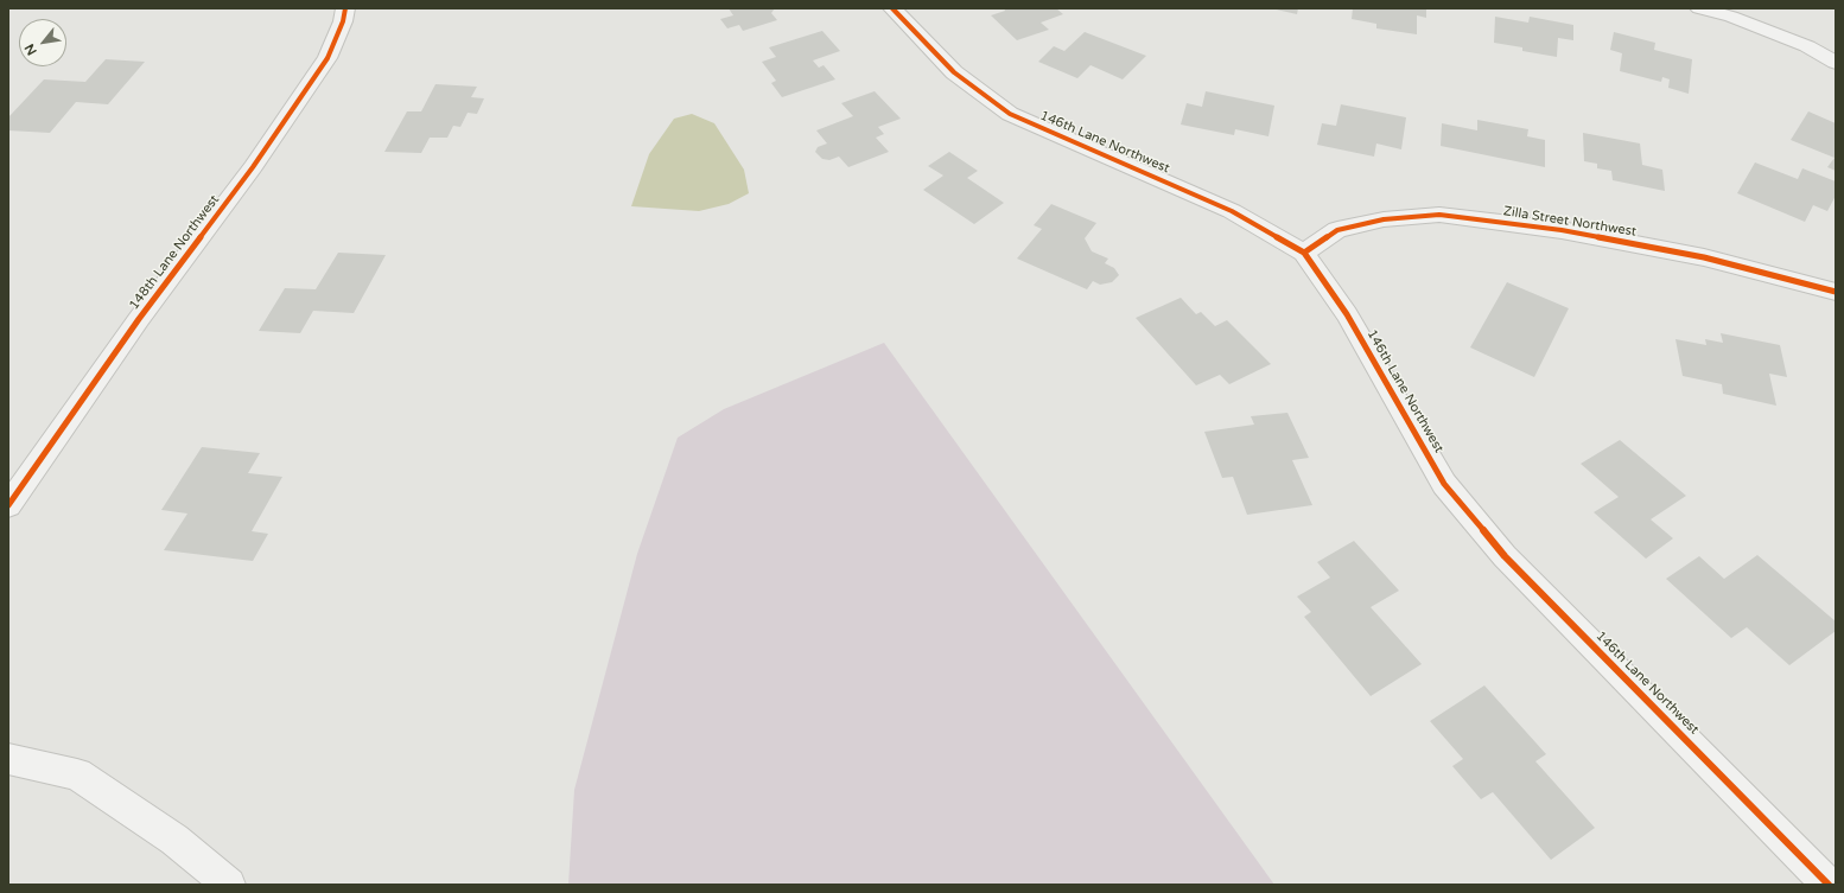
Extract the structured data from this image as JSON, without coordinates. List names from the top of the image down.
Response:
{
  "streets": {
    "street": ["146th Lane Northwest", "Zilla Street Northwest", "148th Lane Northwest"]
  },
  "crossings": [
    ["146th Lane Northwest", "Zilla Street Northwest"]
  ],
  "north": "bottom left"
}
